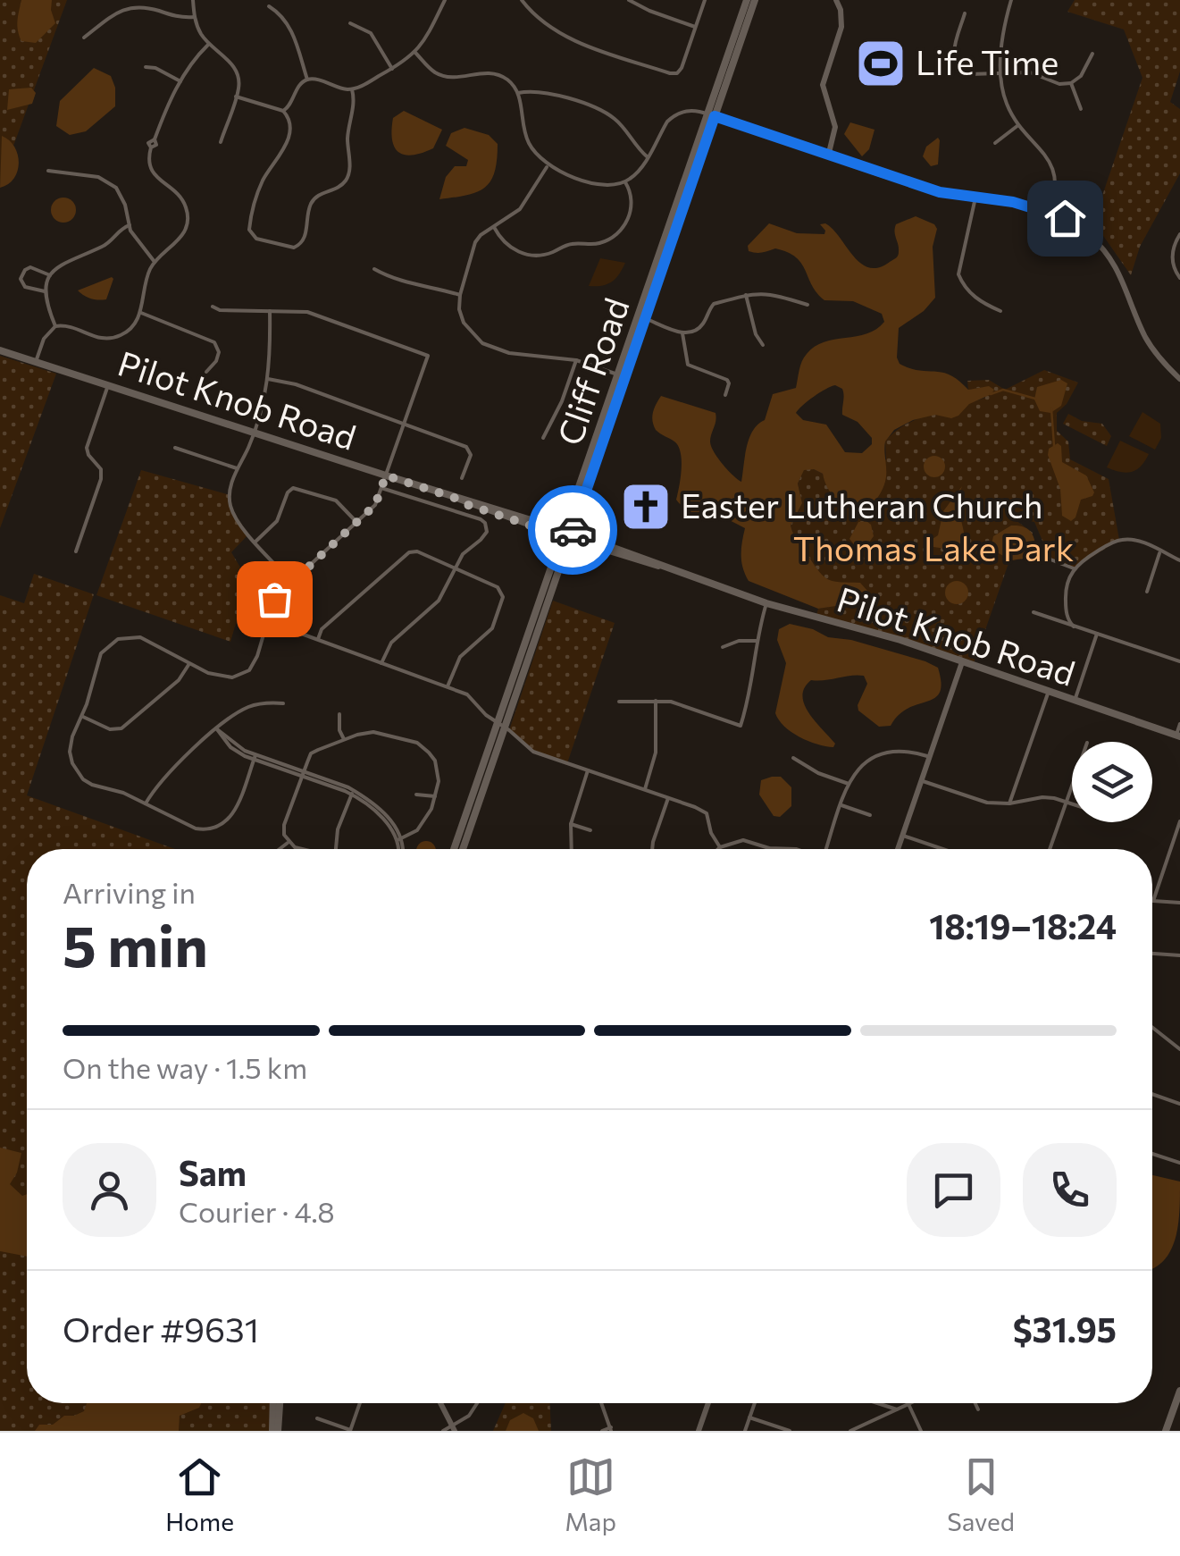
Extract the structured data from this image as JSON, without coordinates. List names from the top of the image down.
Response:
{
  "streets": {
    "main road": ["Cliff Road", "Pilot Knob Road"]
  },
  "crossings": [
    ["Cliff Road", "Pilot Knob Road"]
  ],
  "parks": ["Thomas Lake Park"],
  "places": {
    "sports": ["Life Time"],
    "church": ["Easter Lutheran Church"]
  },
  "page": {
    "heading": ["5 min", "Arriving in", "18:19–18:24"],
    "panel": [
      "Sam",
      "Courier · 4.8",
      "Order #9631",
      "$31.95"
    ],
    "bar": "On the way · 1.5 km",
    "tabs": ["Home", "Map", "Saved"]
  }
}
